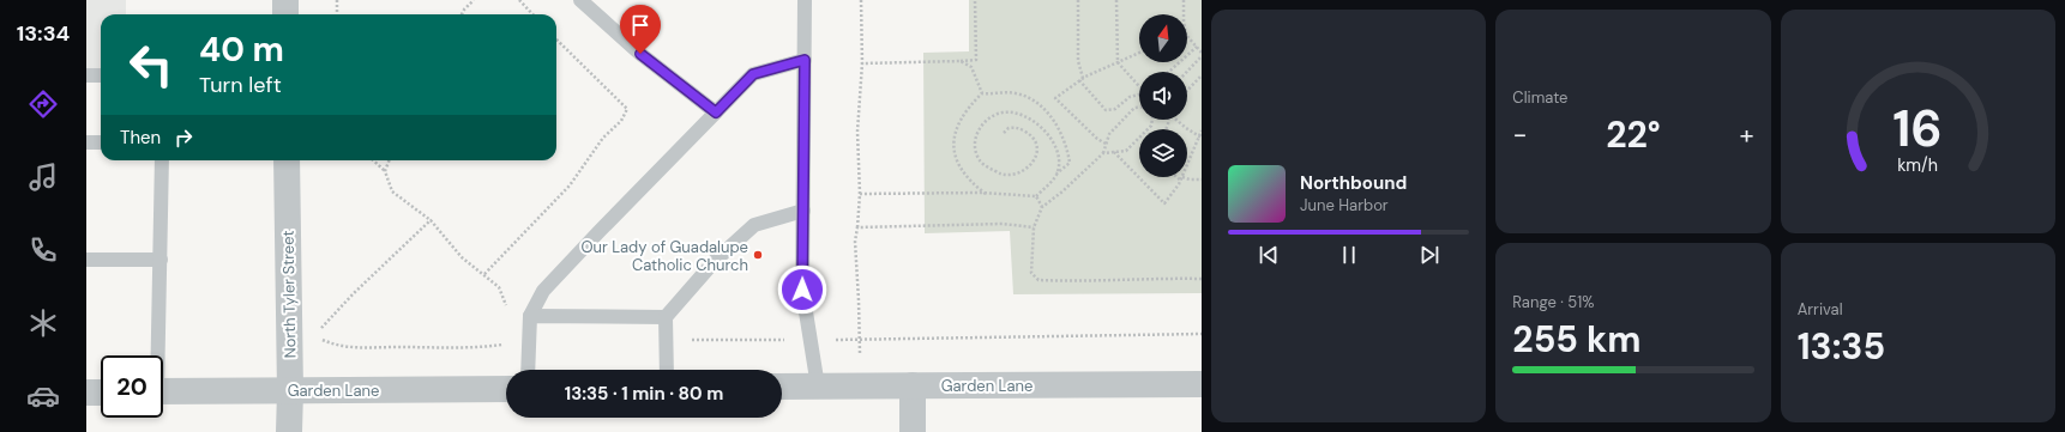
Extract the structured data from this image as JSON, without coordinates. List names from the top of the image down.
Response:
{
  "streets": {
    "street": ["North Tyler Street", "Garden Lane"]
  },
  "crossings": [
    ["North Tyler Street", "Garden Lane"]
  ],
  "places": ["Our Lady of Guadalupe Catholic Church"],
  "north": "top",
  "page": {
    "tabs": "13:34",
    "tile": [
      "Climate",
      ["Range · 51%", "255 km"],
      ["Arrival", "13:35"]
    ],
    "turn": ["40 m", "Turn left"],
    "then": "Then",
    "heat": ["−", "22°", "+"],
    "song": ["Northbound", "June Harbor"],
    "limit": "20",
    "trip": "13:35 · 1 min · 80 m",
    "gauge": ["16", "km/h"]
  }
}
